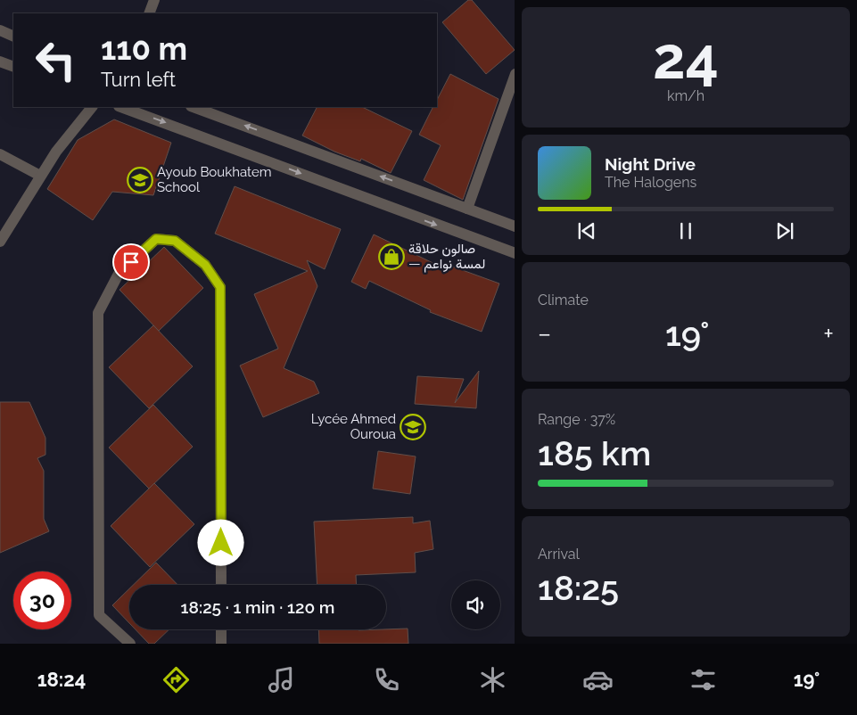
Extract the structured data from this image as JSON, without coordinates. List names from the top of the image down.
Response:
{
  "places": {
    "school or university": ["Ayoub Boukhatem School", "Lycée Ahmed Ouroua"],
    "shop": ["صالون حلاقة — لمسة نواعم"]
  },
  "page": {
    "tile": [
      ["24", "km/h"],
      "Climate",
      ["Range · 37%", "185 km"],
      ["Arrival", "18:25"]
    ],
    "turn": ["110 m", "Turn left"],
    "song": ["Night Drive", "The Halogens"],
    "heat": ["−", "19°", "+"],
    "limit": "30",
    "trip": "18:25 · 1 min · 120 m",
    "tabs": ["18:24", "19°"]
  }
}
